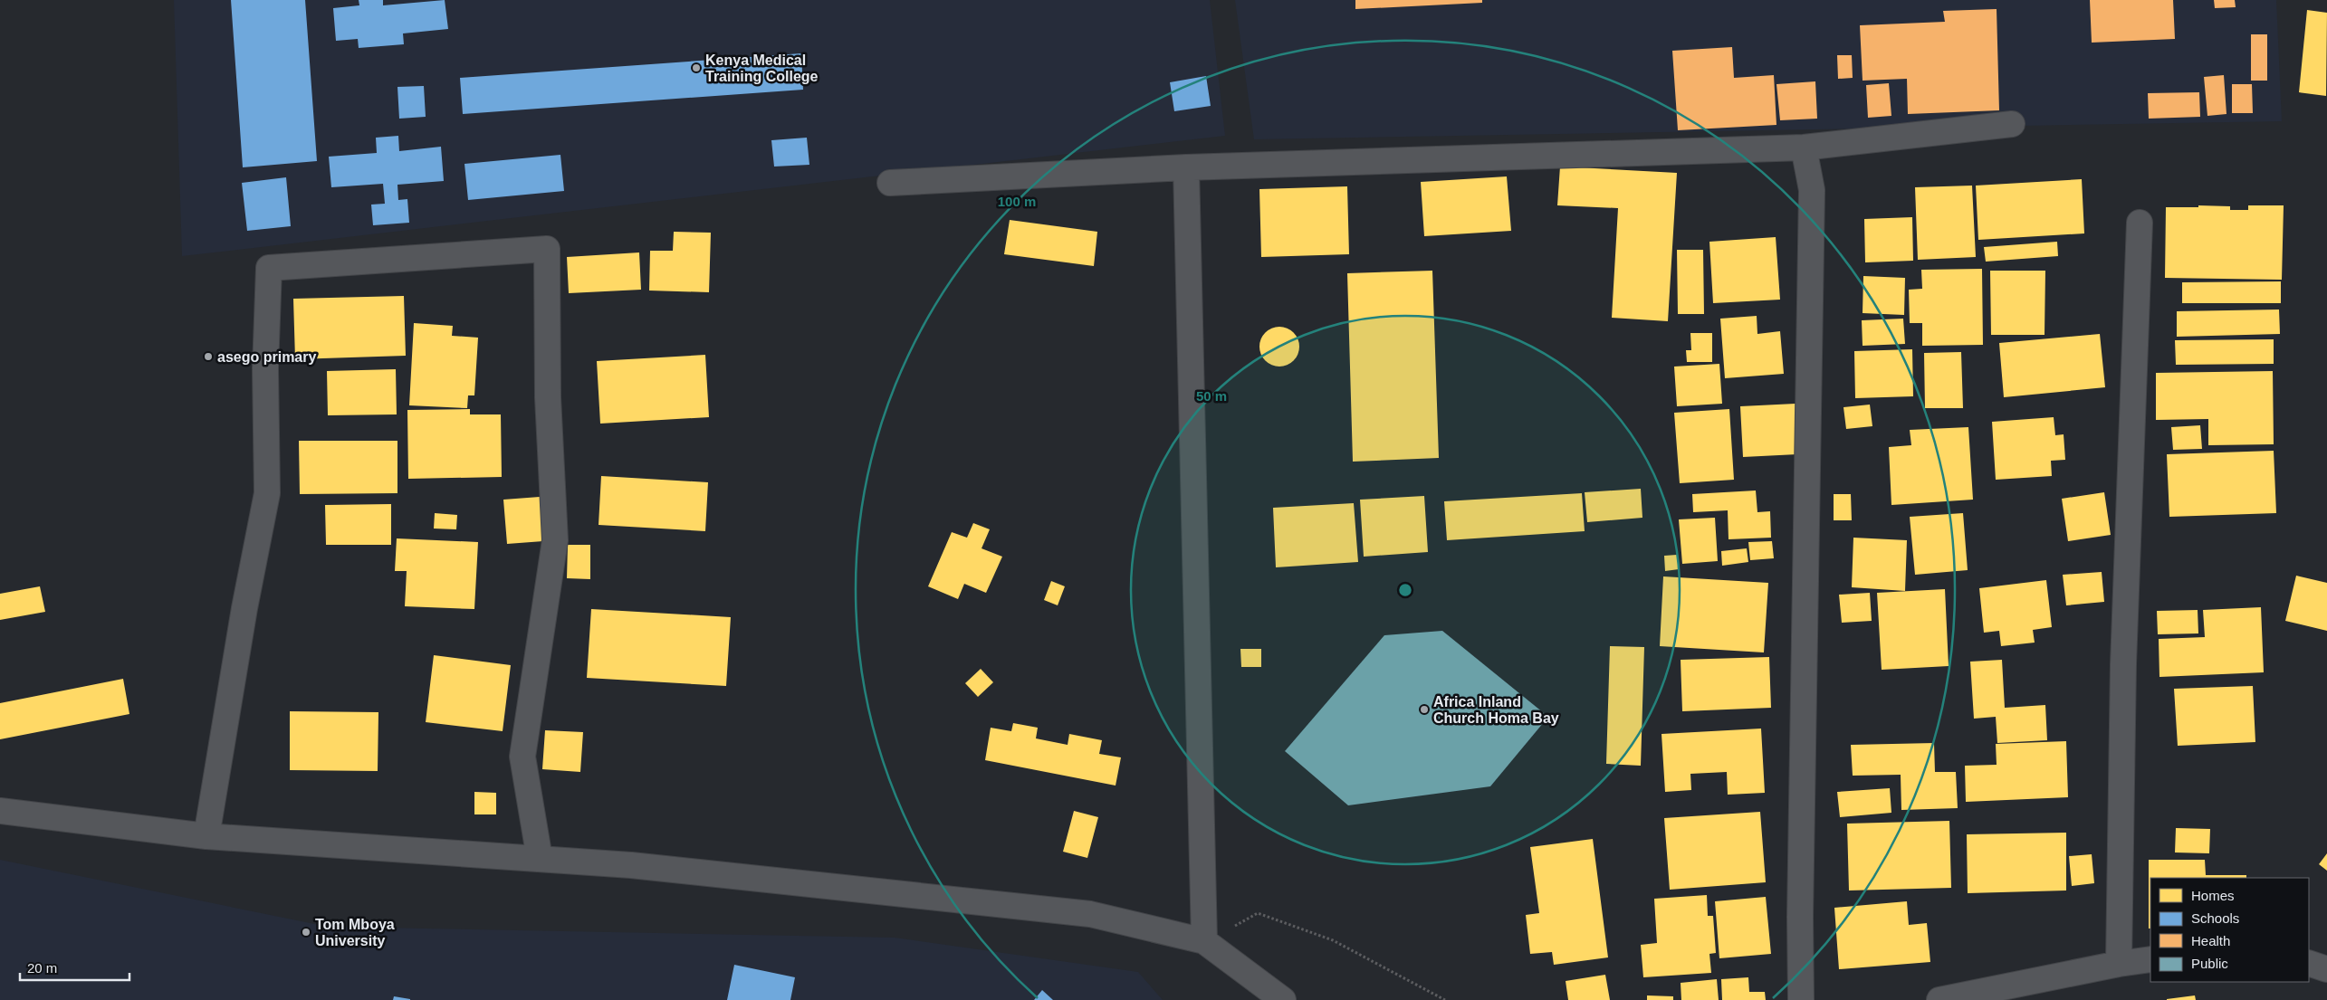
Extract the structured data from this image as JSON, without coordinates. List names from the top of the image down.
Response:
{
  "places": [
    "Kenya Medical Training College",
    "asego primary",
    "Africa Inland Church Homa Bay",
    "Tom Mboya University"
  ],
  "legend": [
    "Homes",
    "Schools",
    "Health",
    "Public"
  ],
  "scale_bar": "20 m",
  "rings": ["100 m", "50 m"]
}
